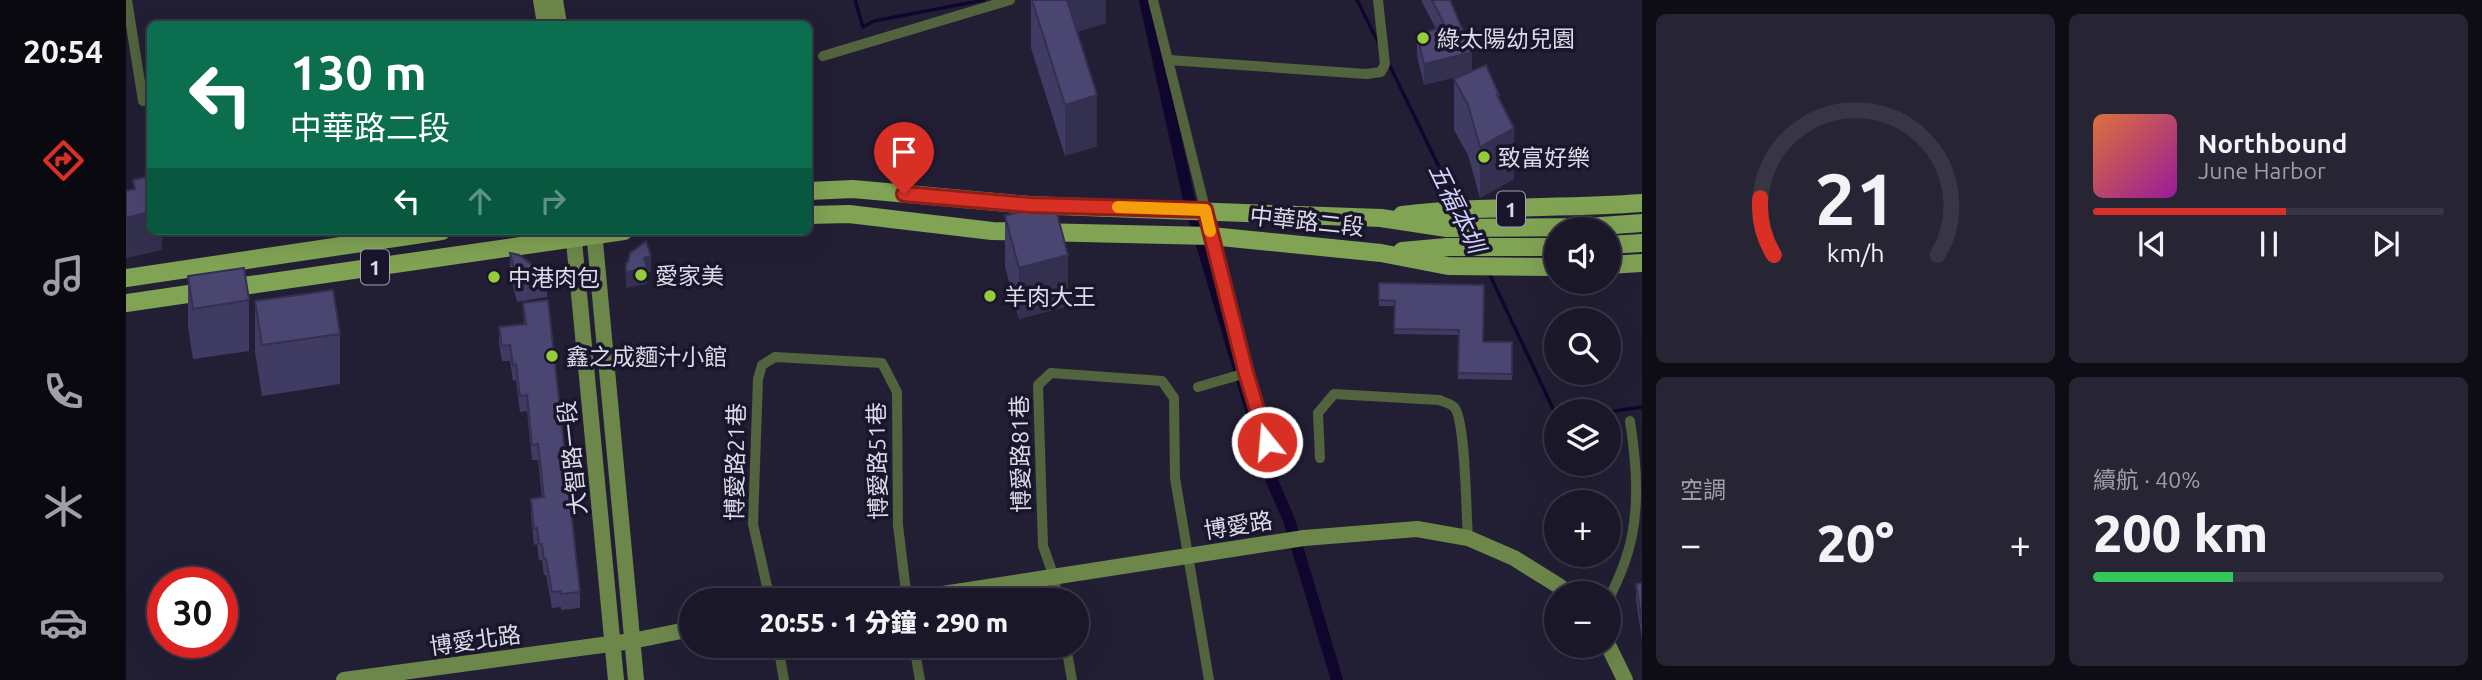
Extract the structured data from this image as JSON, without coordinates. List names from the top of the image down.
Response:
{
  "streets": {
    "main road": ["1", "中華路二段"],
    "street": [
      "博愛路81巷",
      "大智路一段",
      "博愛路51巷",
      "博愛路21巷",
      "博愛路",
      "博愛北路"
    ]
  },
  "crossings": [
    ["博愛路81巷", "博愛路"],
    ["大智路一段", "博愛北路"],
    ["博愛路51巷", "博愛路21巷"]
  ],
  "water": ["五福本圳"],
  "places": [
    "綠太陽幼兒園",
    "致富好樂",
    "愛家美",
    "中港肉包",
    "羊肉大王",
    "鑫之成麵汁小館"
  ],
  "page": {
    "tabs": "20:54",
    "turn": ["130 m", "中華路二段"],
    "song": ["Northbound", "June Harbor"],
    "map_buttons": ["+", "−"],
    "tile": [
      "空調",
      ["續航 · 40%", "200 km"]
    ],
    "heat": ["−", "20°", "+"],
    "limit": "30",
    "trip": "20:55 · 1 分鐘 · 290 m",
    "gauge": ["21", "km/h"]
  }
}
